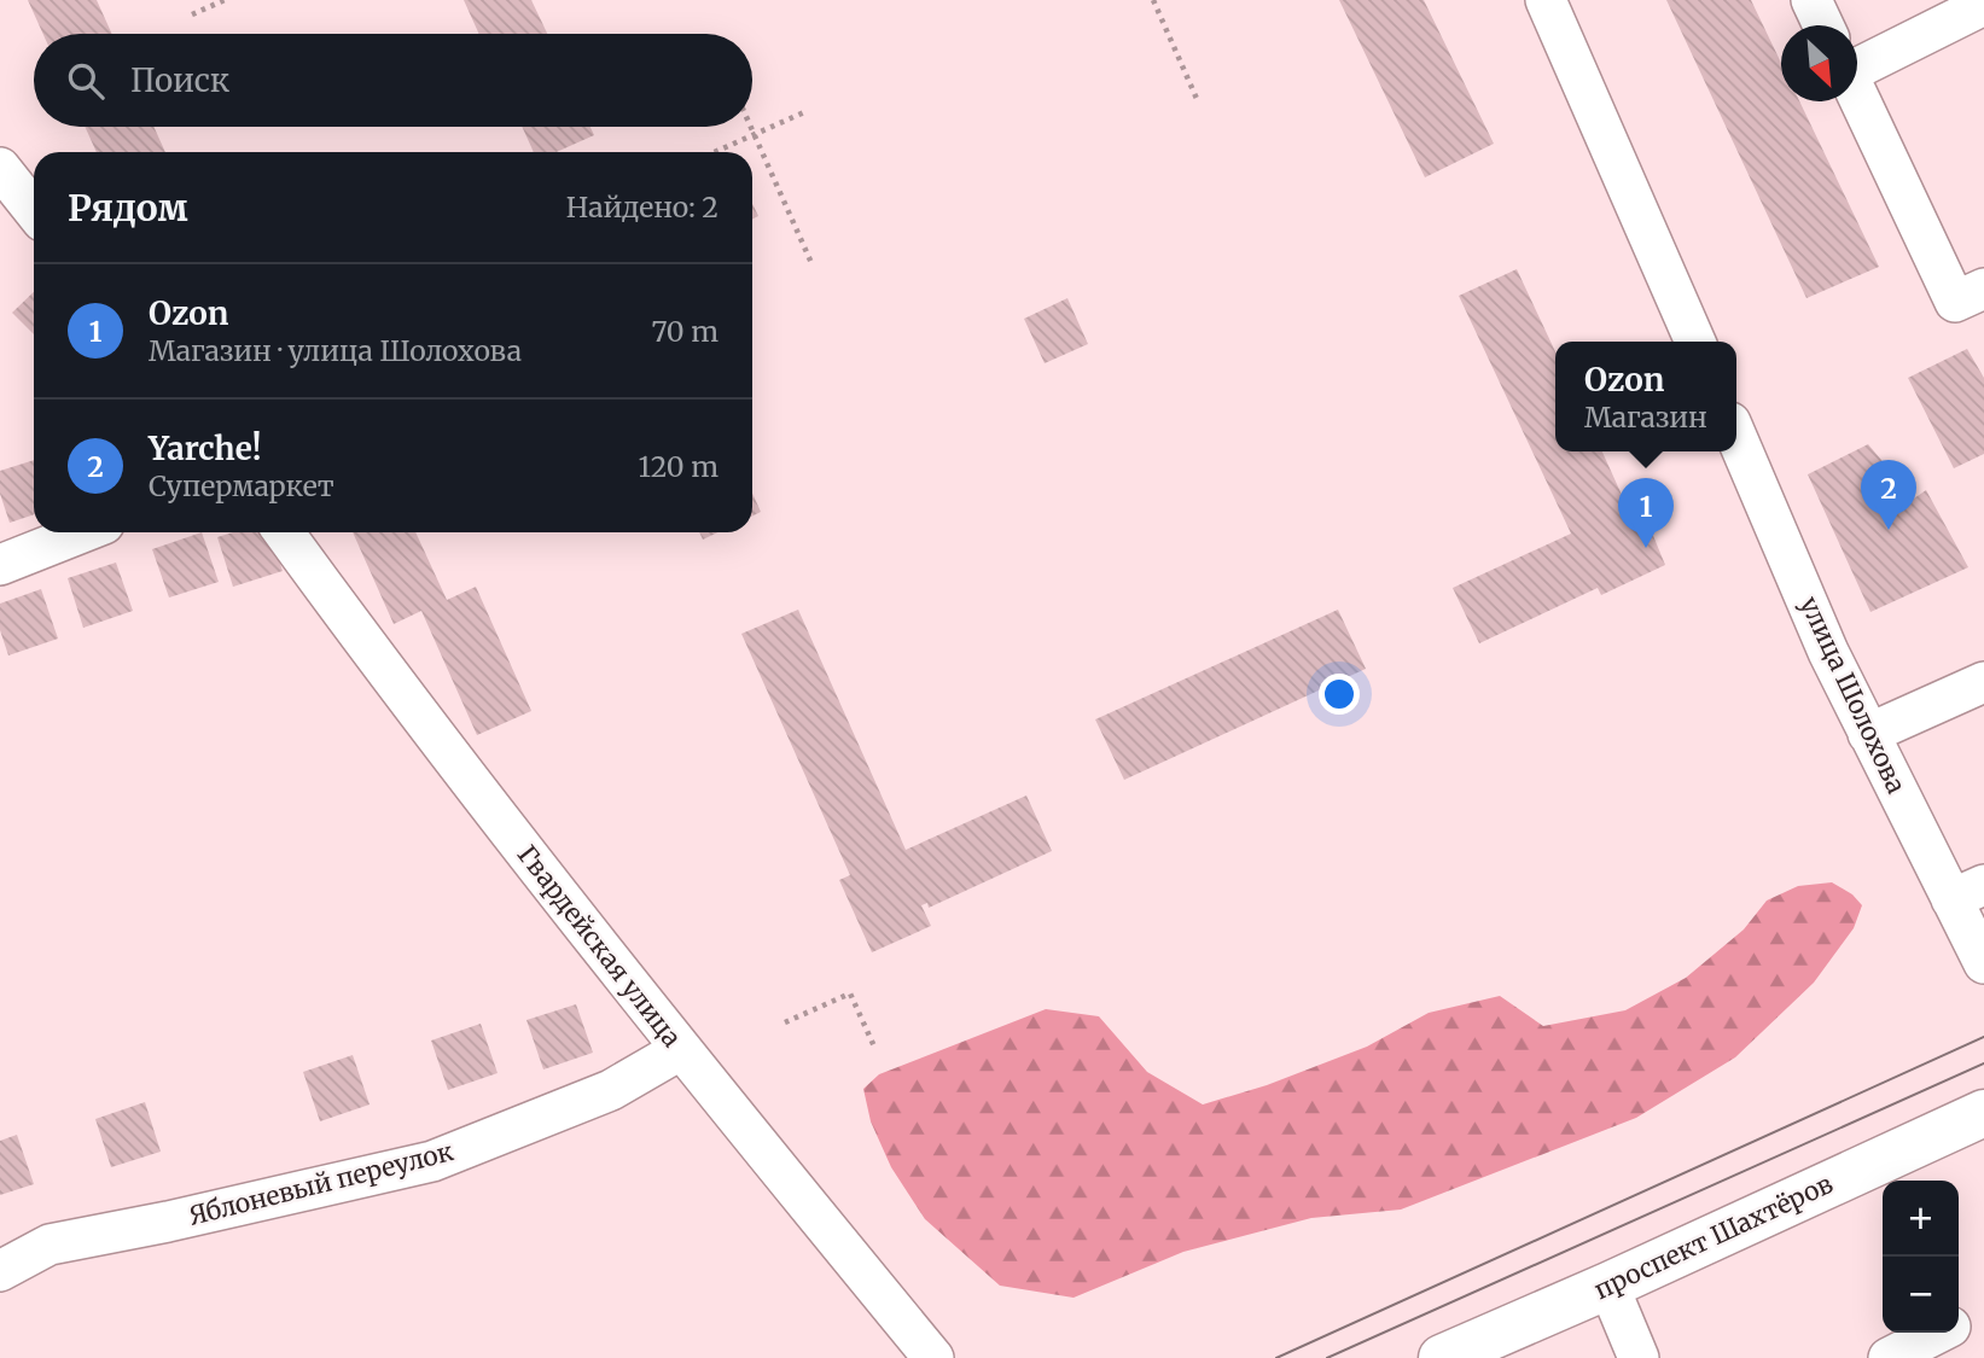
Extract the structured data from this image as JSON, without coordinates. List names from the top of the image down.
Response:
{
  "streets": {
    "main road": ["проспект Шахтёров"],
    "street": ["улица Шолохова", "Гвардейская улица", "Яблоневый переулок"]
  },
  "crossings": [
    ["Гвардейская улица", "Яблоневый переулок"]
  ],
  "north": "bottom right",
  "page": {
    "search": "Поиск",
    "heading": ["Рядом", "Найдено: 2"],
    "list": [
      {
        "mark": "1",
        "name": "Ozon",
        "note": "Магазин · улица Шолохова",
        "value": "70 m"
      },
      {
        "mark": "2",
        "name": "Yarche!",
        "note": "Супермаркет",
        "value": "120 m"
      }
    ],
    "popup": ["Ozon", "Магазин"],
    "pins": ["2", "1"],
    "map_buttons": ["+", "−"]
  }
}
